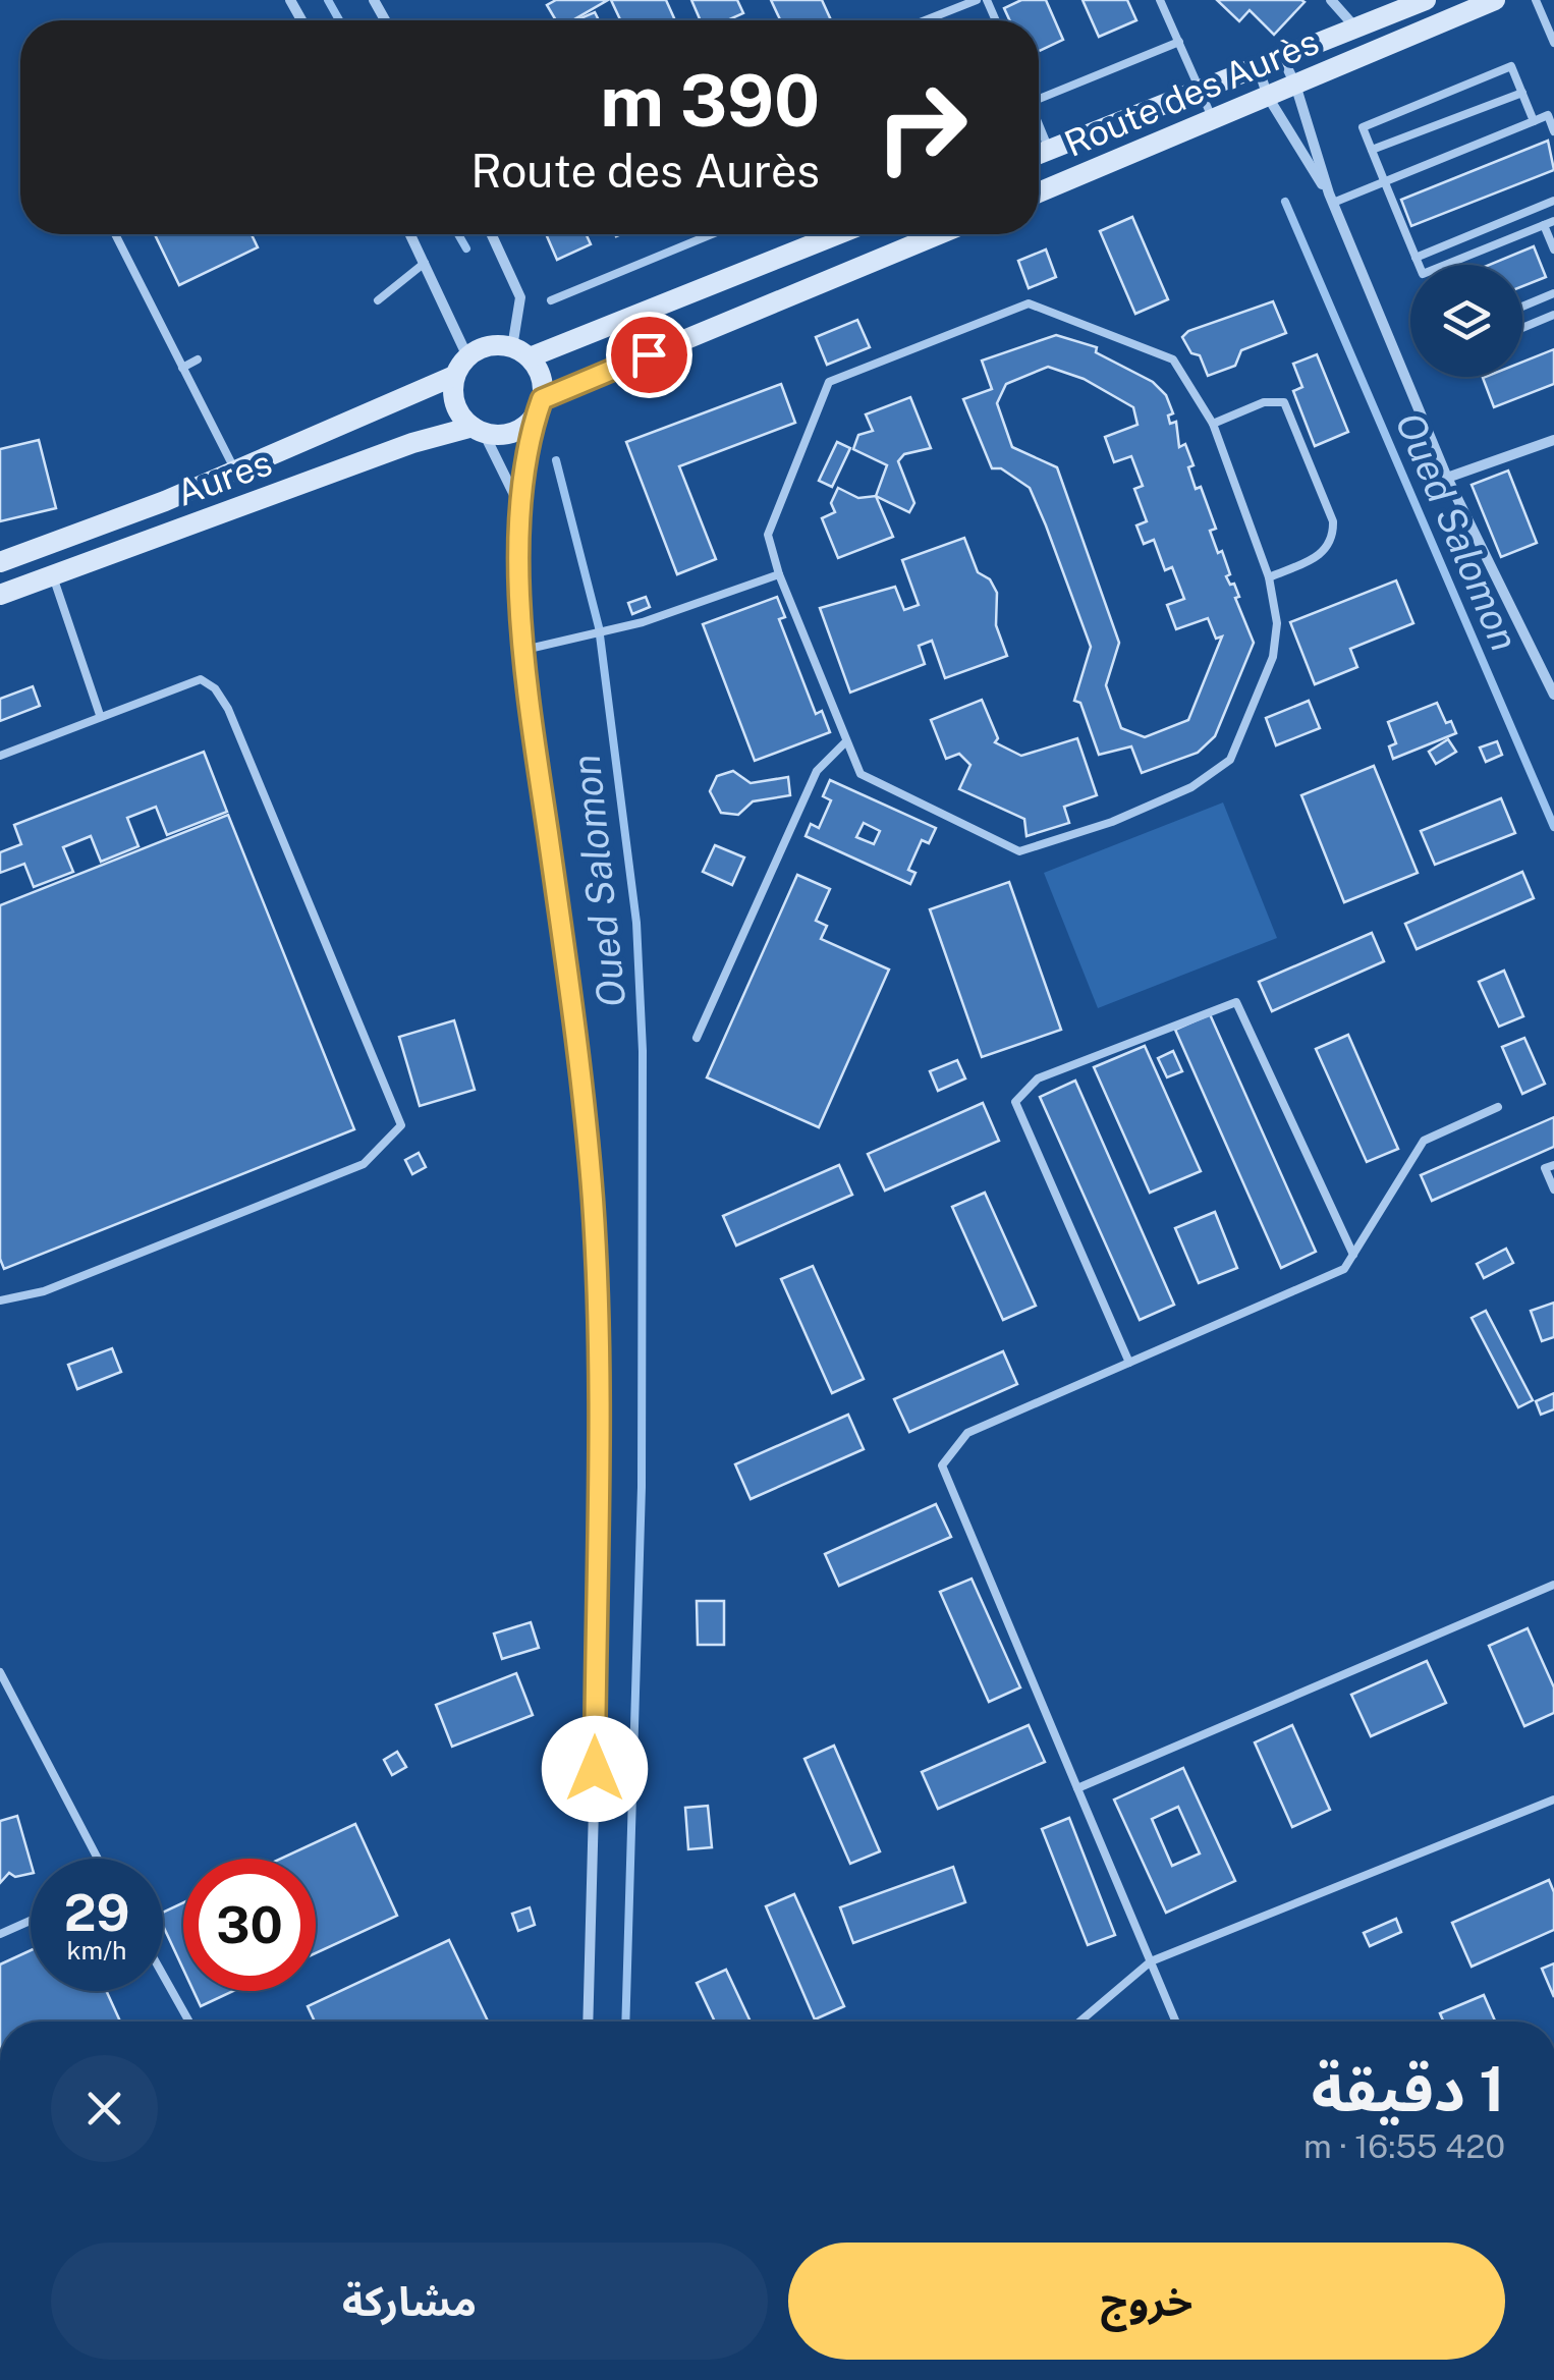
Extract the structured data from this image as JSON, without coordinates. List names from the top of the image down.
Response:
{
  "streets": {
    "street": ["Route des Aurès", "Aures"]
  },
  "water": ["Oued Salomon"],
  "page": {
    "turn": ["390 m", "Route des Aurès"],
    "speed": "29 km/h",
    "limit": "30",
    "heading": ["1 دقيقة", "420 m · 16:55"],
    "buttons": ["خروج", "مشاركة"]
  }
}
